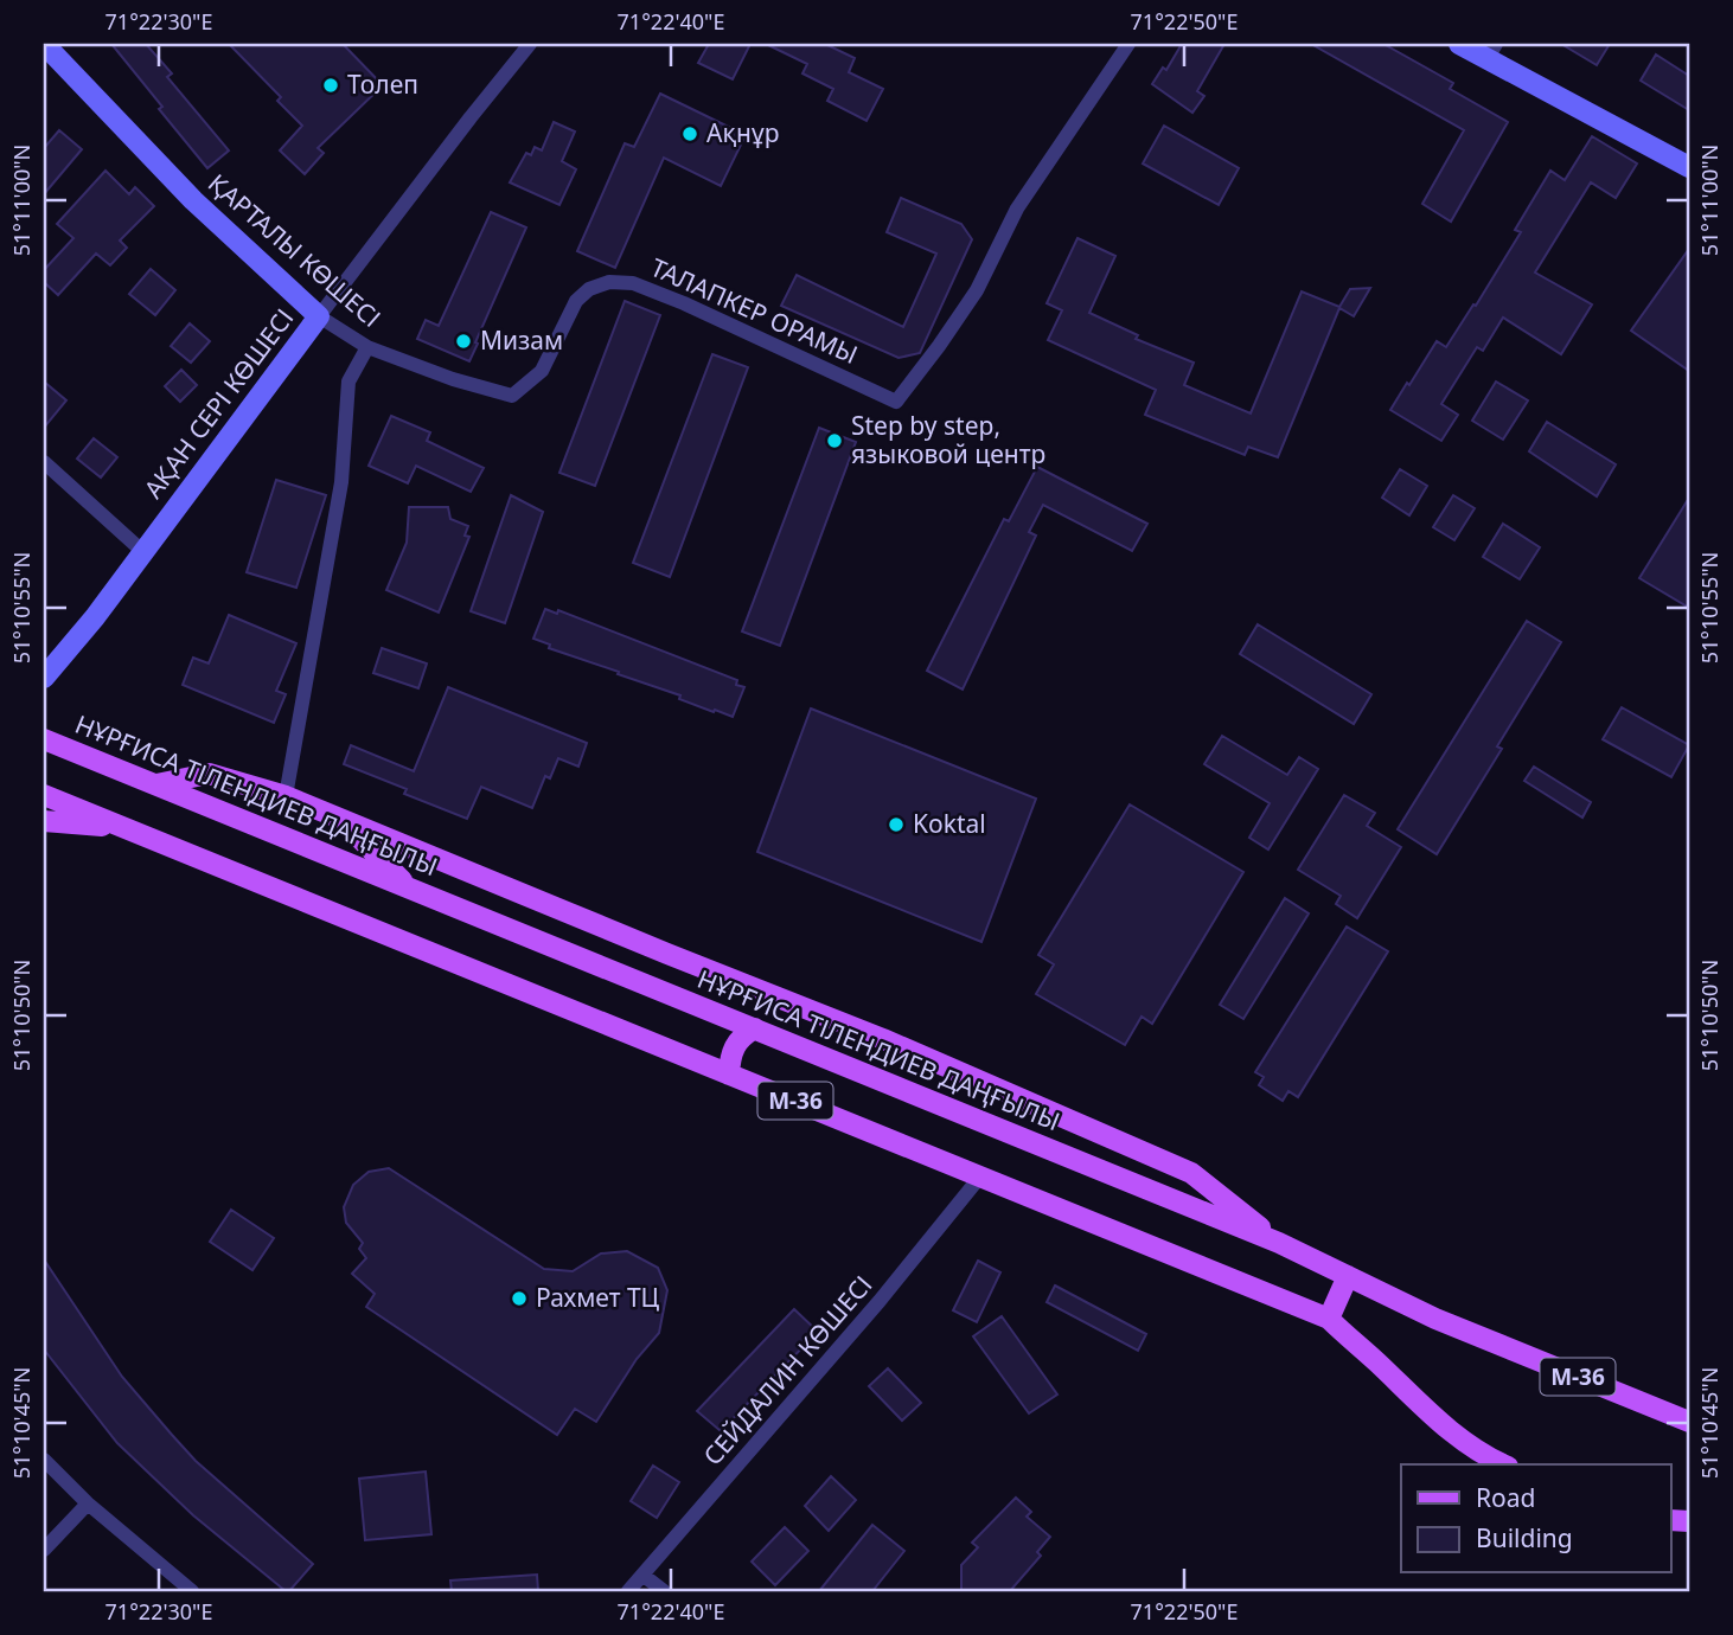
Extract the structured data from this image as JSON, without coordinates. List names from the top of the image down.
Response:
{
  "streets": {
    "main road": ["НҰРҒИСА ТІЛЕНДИЕВ ДАҢҒЫЛЫ", "M-36"],
    "street": [
      "ҚАРТАЛЫ КӨШЕСІ",
      "ТАЛАПКЕР ОРАМЫ",
      "АҚАН СЕРІ КӨШЕСІ",
      "СЕЙДАЛИН КӨШЕСІ"
    ]
  },
  "crossings": [
    ["ҚАРТАЛЫ КӨШЕСІ", "ТАЛАПКЕР ОРАМЫ"],
    ["ҚАРТАЛЫ КӨШЕСІ", "АҚАН СЕРІ КӨШЕСІ"],
    ["M-36", "СЕЙДАЛИН КӨШЕСІ"]
  ],
  "places": [
    "Толеп",
    "Ақнұр",
    "Мизам",
    "Step by step, языковой центр",
    "Koktal",
    "Рахмет ТЦ"
  ],
  "legend": ["Road", "Building"],
  "coordinates": [
    "71°22'30\"E",
    "71°22'40\"E",
    "71°22'50\"E",
    "51°11'00\"N",
    "51°10'55\"N",
    "51°10'50\"N",
    "51°10'45\"N"
  ]
}
